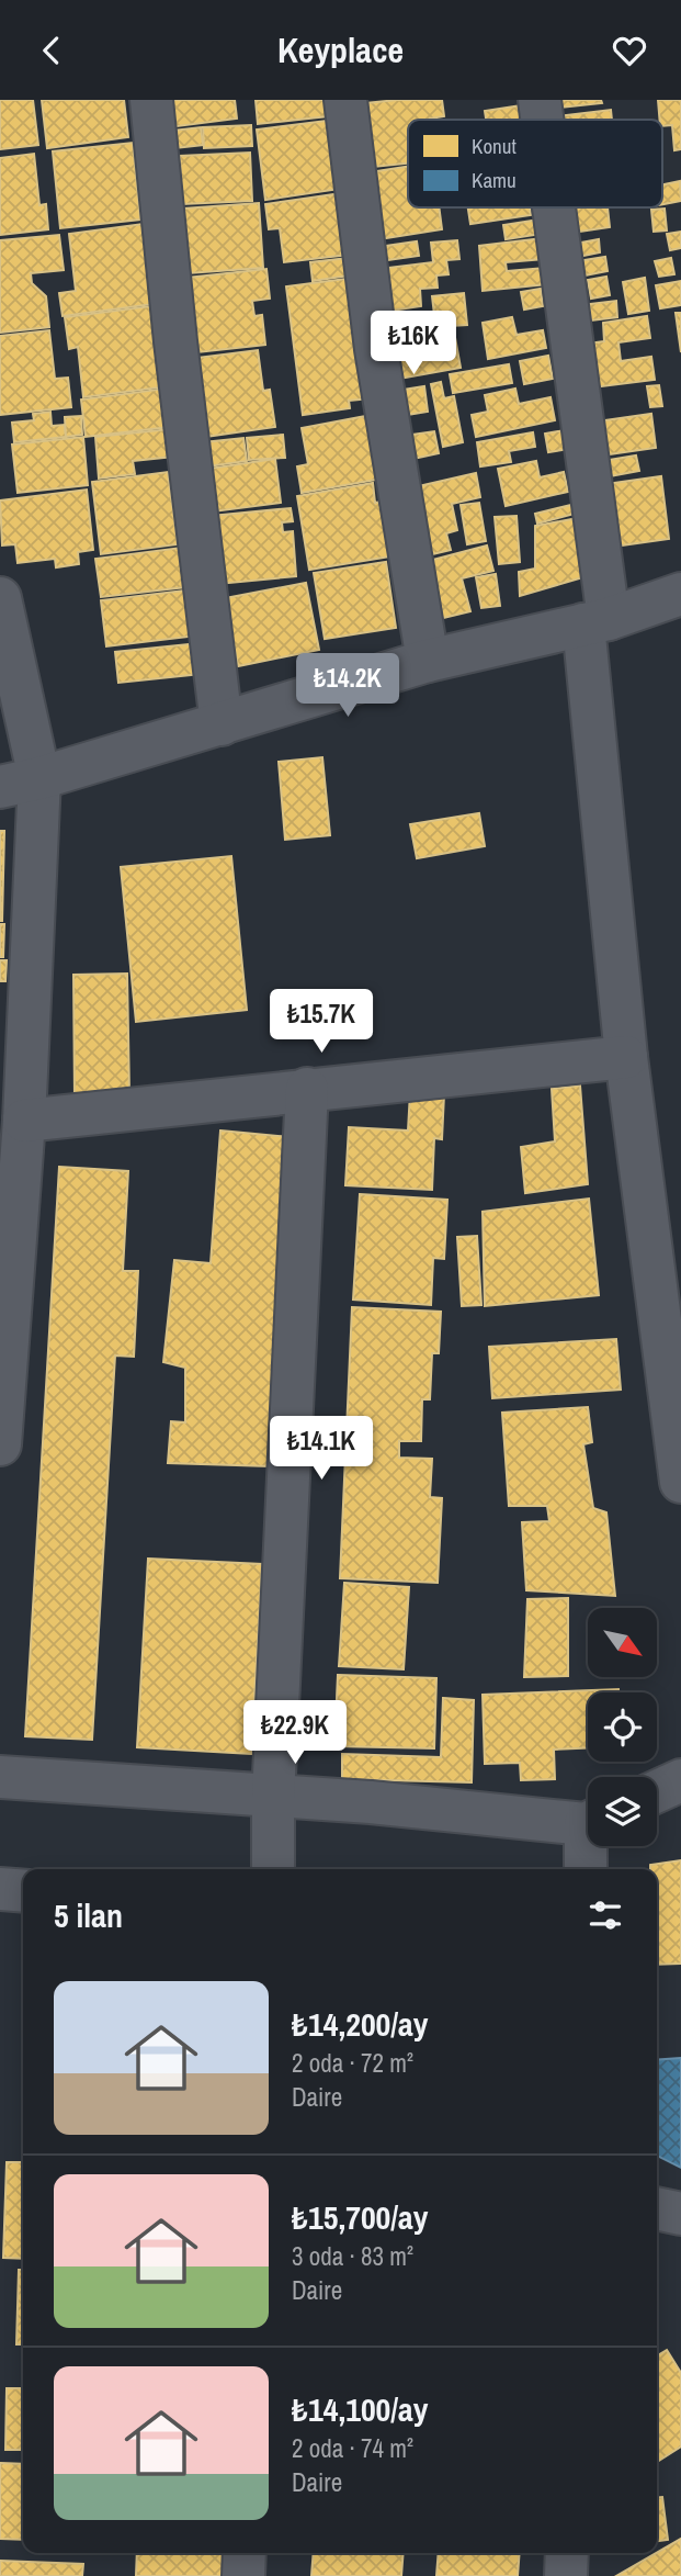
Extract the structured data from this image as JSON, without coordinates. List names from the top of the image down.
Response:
{
  "legend": ["Konut", "Kamu"],
  "north": "bottom right",
  "page": {
    "header": "Keyplace",
    "price": [
      "₺16K",
      "₺14.2K",
      "₺15.7K",
      "₺14.1K",
      "₺22.9K"
    ],
    "heading": "5 ilan",
    "list": [
      {
        "name": "₺14,200/ay",
        "note": "2 oda · 72 m² · Daire"
      },
      {
        "name": "₺15,700/ay",
        "note": "3 oda · 83 m² · Daire"
      },
      {
        "name": "₺14,100/ay",
        "note": "2 oda · 74 m² · Daire"
      }
    ]
  }
}
